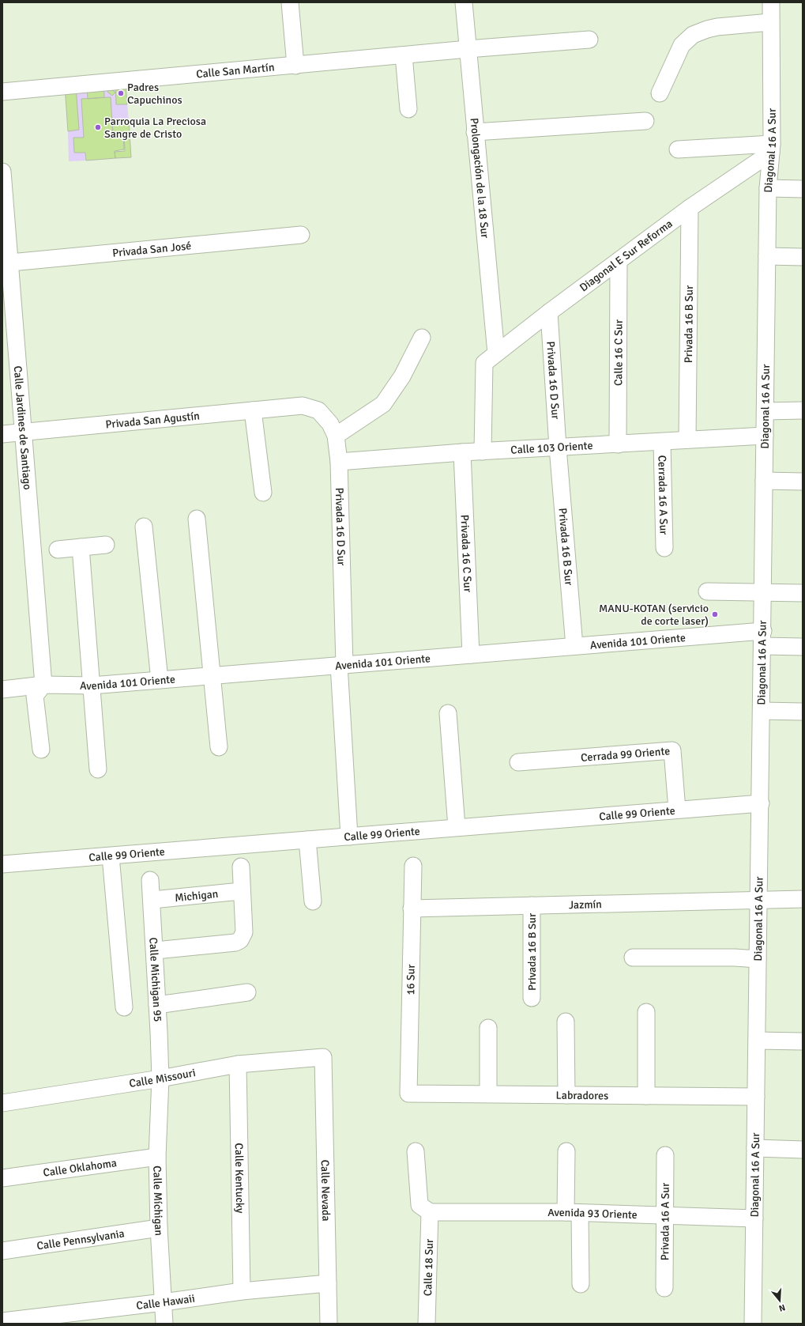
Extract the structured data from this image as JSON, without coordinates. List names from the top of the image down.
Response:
{
  "streets": {
    "street": [
      "Calle San Martín",
      "Diagonal 16 A Sur",
      "Prolongación de la 18 Sur",
      "Privada San José",
      "Diagonal E Sur Reforma",
      "Privada 16 B Sur",
      "Calle 16 C Sur",
      "Privada 16 D Sur",
      "Privada San Agustín",
      "Calle Jardines de Santiago",
      "Calle 103 Oriente",
      "Cerrada 16 A Sur",
      "Privada 16 C Sur",
      "Avenida 101 Oriente",
      "Cerrada 99 Oriente",
      "Calle 99 Oriente",
      "Michigan",
      "Jazmín",
      "Calle Michigan 95",
      "16 Sur",
      "Calle Missouri",
      "Labradores",
      "Calle Oklahoma",
      "Calle Kentucky",
      "Calle Nevada",
      "Calle Míchigan",
      "Avenida 93 Oriente",
      "Privada 16 A Sur",
      "Calle Pennsylvania",
      "Calle 18 Sur",
      "Calle Hawaii"
    ]
  },
  "crossings": [
    ["Calle San Martín", "Prolongación de la 18 Sur"],
    ["Diagonal 16 A Sur", "Diagonal E Sur Reforma"],
    ["Diagonal 16 A Sur", "Calle 103 Oriente"],
    ["Diagonal 16 A Sur", "Avenida 101 Oriente"],
    ["Diagonal 16 A Sur", "Calle 99 Oriente"],
    ["Diagonal 16 A Sur", "Jazmín"],
    ["Diagonal 16 A Sur", "Labradores"],
    ["Diagonal 16 A Sur", "Avenida 93 Oriente"],
    ["Prolongación de la 18 Sur", "Diagonal E Sur Reforma"],
    ["Prolongación de la 18 Sur", "Calle 103 Oriente"],
    ["Privada San José", "Calle Jardines de Santiago"],
    ["Diagonal E Sur Reforma", "Privada 16 B Sur"],
    ["Diagonal E Sur Reforma", "Calle 16 C Sur"],
    ["Diagonal E Sur Reforma", "Privada 16 D Sur"],
    ["Privada 16 B Sur", "Privada 16 D Sur"],
    ["Privada 16 B Sur", "Calle 103 Oriente"],
    ["Privada 16 B Sur", "Avenida 101 Oriente"],
    ["Privada 16 B Sur", "Jazmín"],
    ["Calle 16 C Sur", "Calle 103 Oriente"],
    ["Privada 16 D Sur", "Privada San Agustín"],
    ["Privada 16 D Sur", "Calle 103 Oriente"],
    ["Privada 16 D Sur", "Avenida 101 Oriente"],
    ["Privada 16 D Sur", "Calle 99 Oriente"],
    ["Privada San Agustín", "Calle Jardines de Santiago"],
    ["Calle Jardines de Santiago", "Avenida 101 Oriente"],
    ["Calle 103 Oriente", "Cerrada 16 A Sur"],
    ["Calle 103 Oriente", "Privada 16 C Sur"],
    ["Privada 16 C Sur", "Avenida 101 Oriente"],
    ["Cerrada 99 Oriente", "Calle 99 Oriente"],
    ["Michigan", "Calle Michigan 95"],
    ["Jazmín", "16 Sur"],
    ["Calle Michigan 95", "Calle Missouri"],
    ["Calle Michigan 95", "Calle Míchigan"],
    ["16 Sur", "Labradores"],
    ["Calle Missouri", "Calle Kentucky"],
    ["Calle Missouri", "Calle Nevada"],
    ["Calle Missouri", "Calle Míchigan"],
    ["Calle Oklahoma", "Calle Míchigan"],
    ["Calle Kentucky", "Calle Hawaii"],
    ["Calle Nevada", "Calle Hawaii"],
    ["Calle Míchigan", "Calle Pennsylvania"],
    ["Calle Míchigan", "Calle Hawaii"],
    ["Avenida 93 Oriente", "Privada 16 A Sur"],
    ["Avenida 93 Oriente", "Calle 18 Sur"]
  ],
  "places": ["Padres Capuchinos", "Parroquia La Preciosa Sangre de Cristo", "MANU-KOTAN (servicio de corte laser)"],
  "north": "bottom"
}
